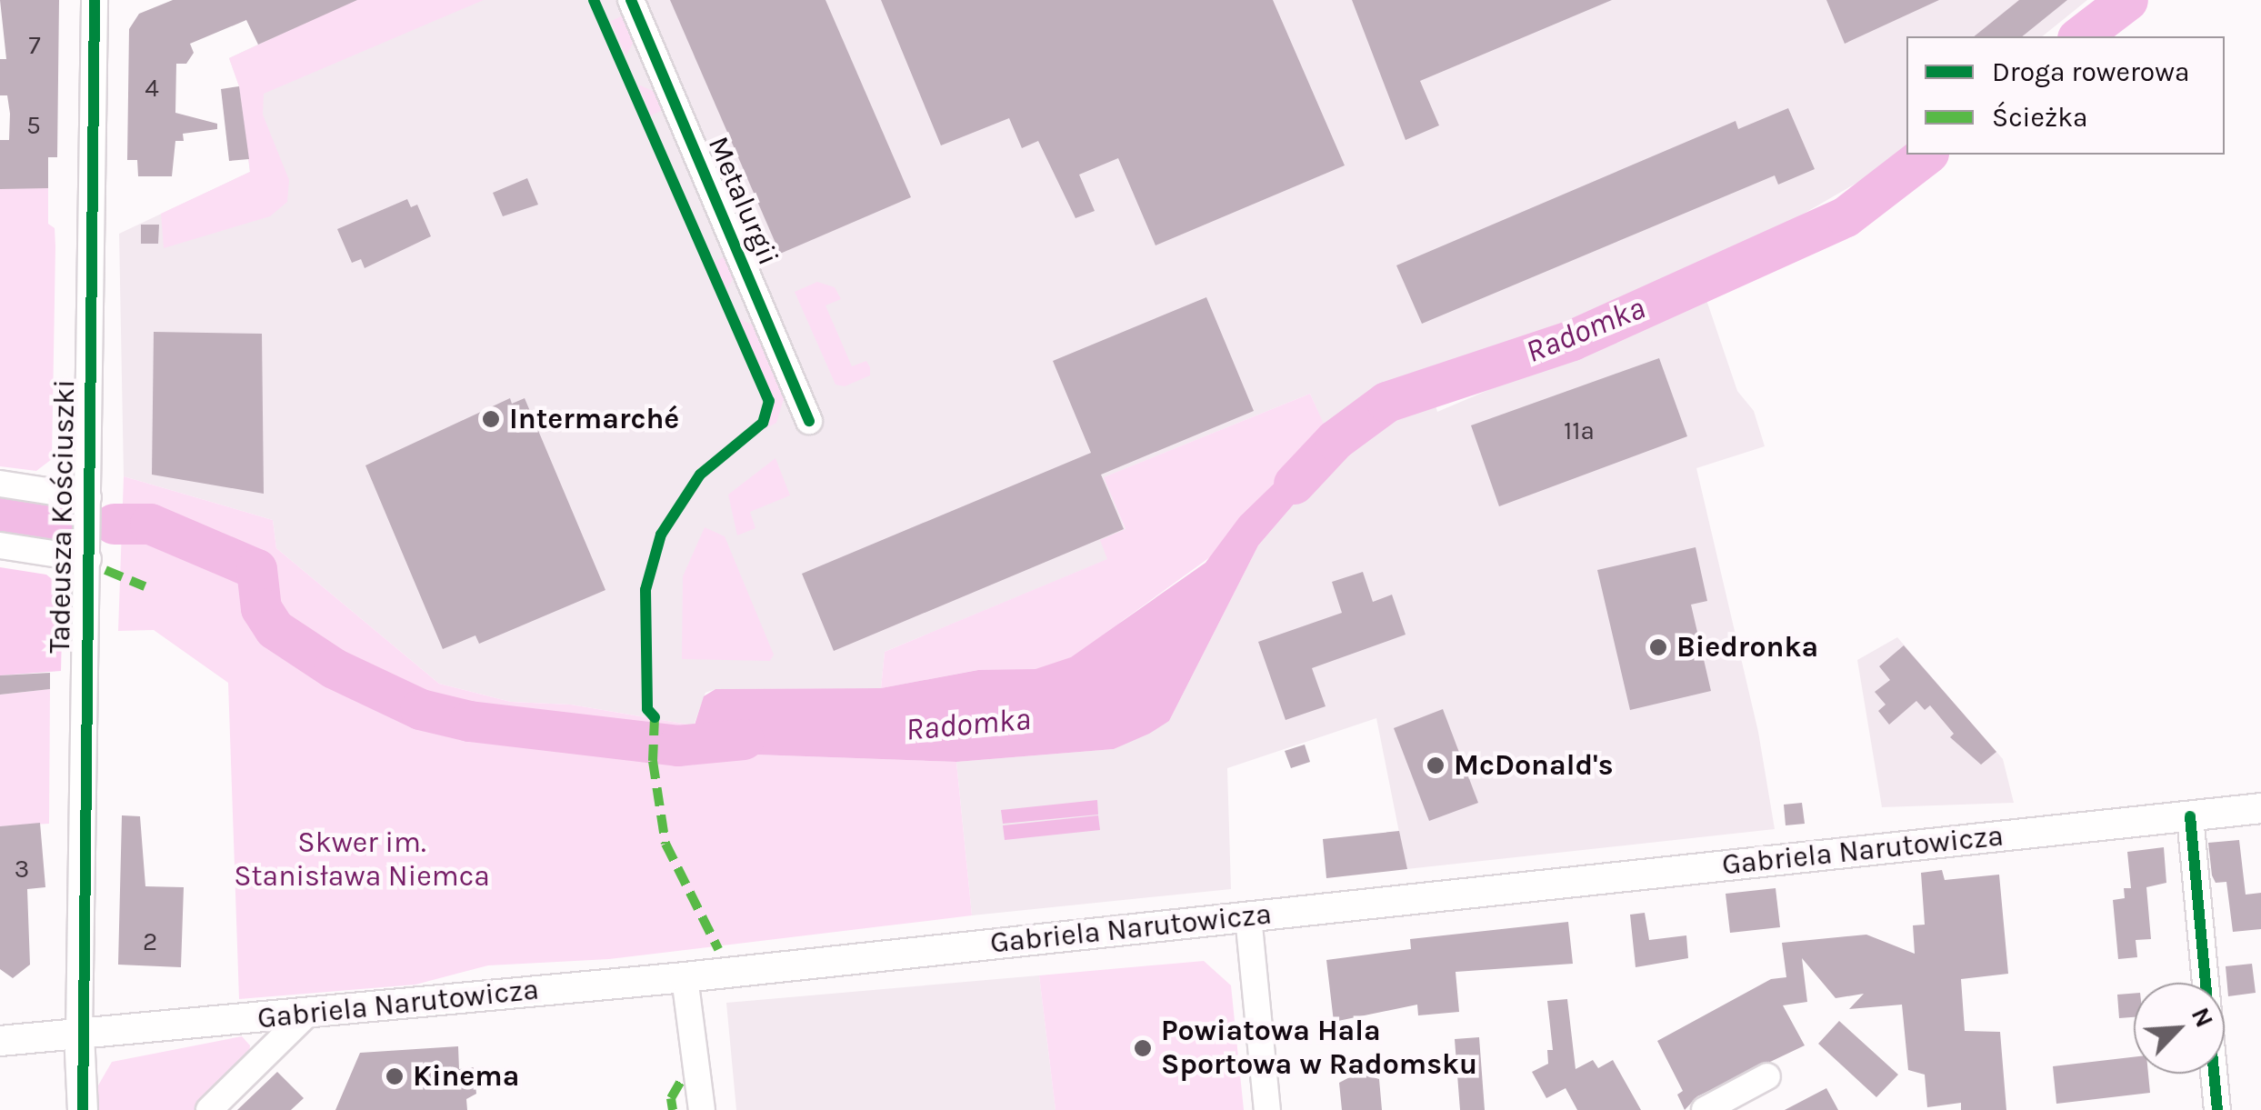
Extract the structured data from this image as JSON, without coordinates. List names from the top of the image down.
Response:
{
  "streets": {
    "main road": ["Gabriela Narutowicza"],
    "street": ["Metalurgii", "Tadeusza Kościuszki"]
  },
  "crossings": [
    ["Tadeusza Kościuszki", "Gabriela Narutowicza"]
  ],
  "water": ["Radomka"],
  "parks": ["Skwer im. Stanisława Niemca"],
  "places": [
    "Intermarché",
    "Biedronka",
    "McDonald's",
    "Powiatowa Hala Sportowa w Radomsku",
    "Kinema"
  ],
  "house_numbers": [
    "7",
    "4",
    "5",
    "11a",
    "3",
    "2"
  ],
  "legend": ["Droga rowerowa", "Ścieżka"],
  "north": "top right"
}
